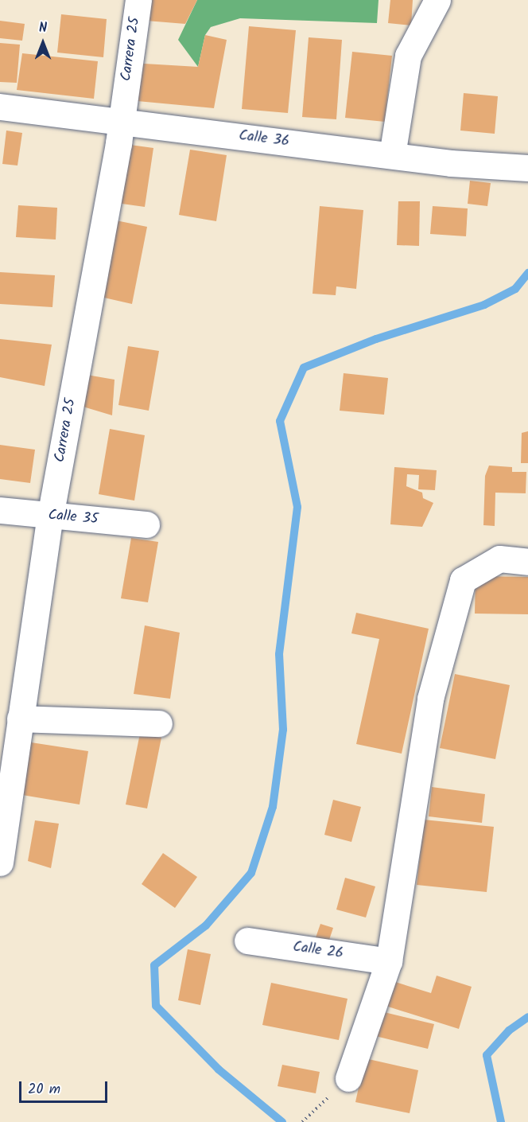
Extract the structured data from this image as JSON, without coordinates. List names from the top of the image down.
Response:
{
  "streets": {
    "street": [
      "Carrera 25",
      "Calle 36",
      "Calle 35",
      "Calle 26"
    ]
  },
  "crossings": [
    ["Carrera 25", "Calle 36"],
    ["Carrera 25", "Calle 35"]
  ],
  "scale_bar": "20 m",
  "north": "top"
}
